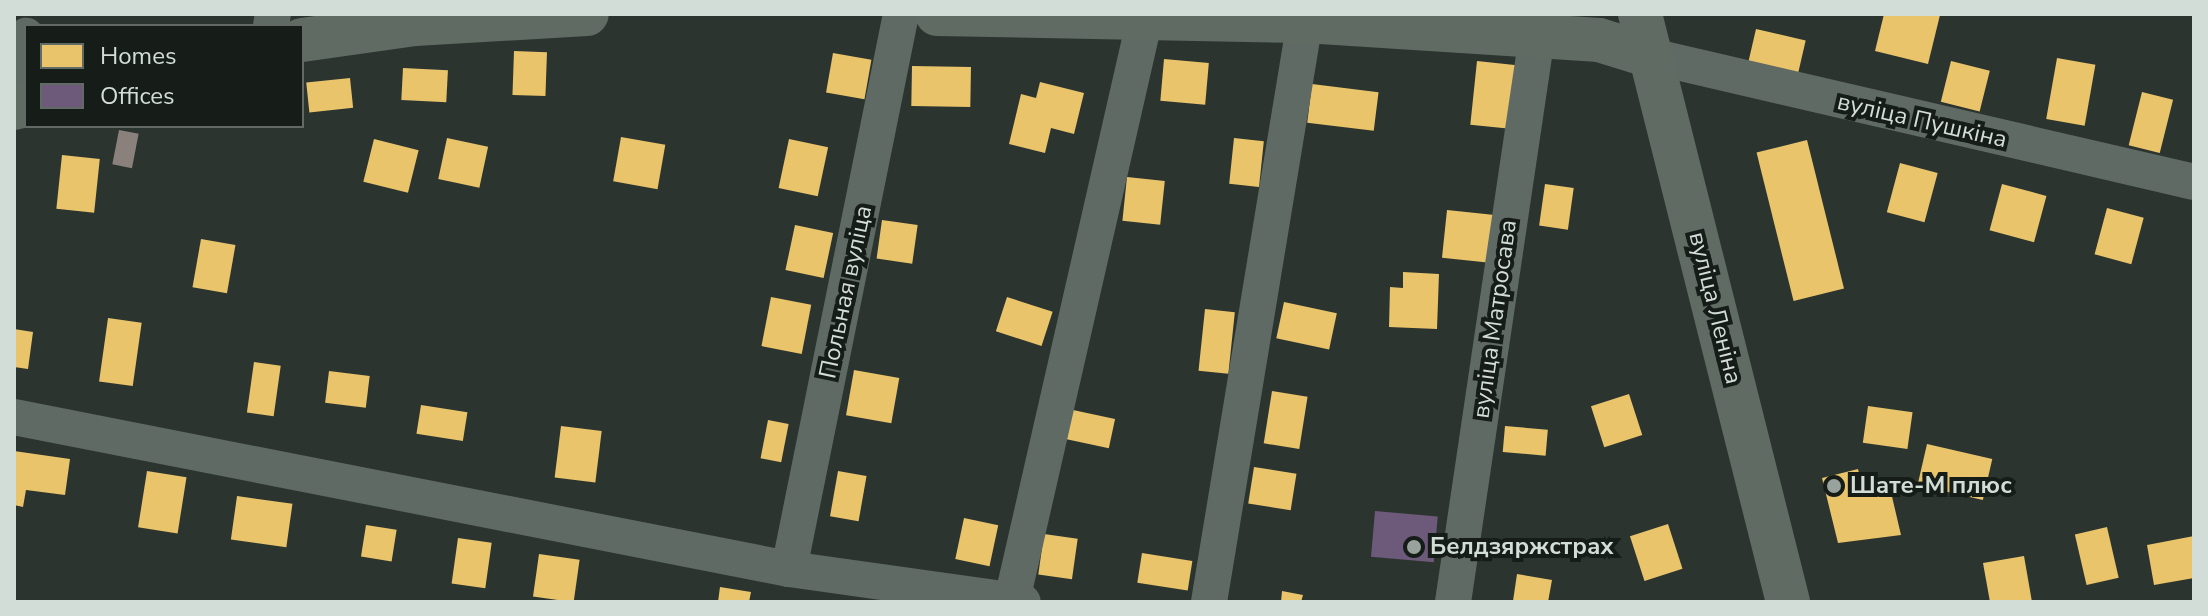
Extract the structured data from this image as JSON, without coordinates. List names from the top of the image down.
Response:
{
  "streets": {
    "main road": ["вуліца Леніна"],
    "street": ["вуліца Пушкіна", "Польная вуліца", "вуліца Матросава"]
  },
  "crossings": [
    ["вуліца Пушкіна", "вуліца Леніна"]
  ],
  "places": ["Шате-М плюс", "Белдзяржстрах"],
  "legend": ["Homes", "Offices"]
}
